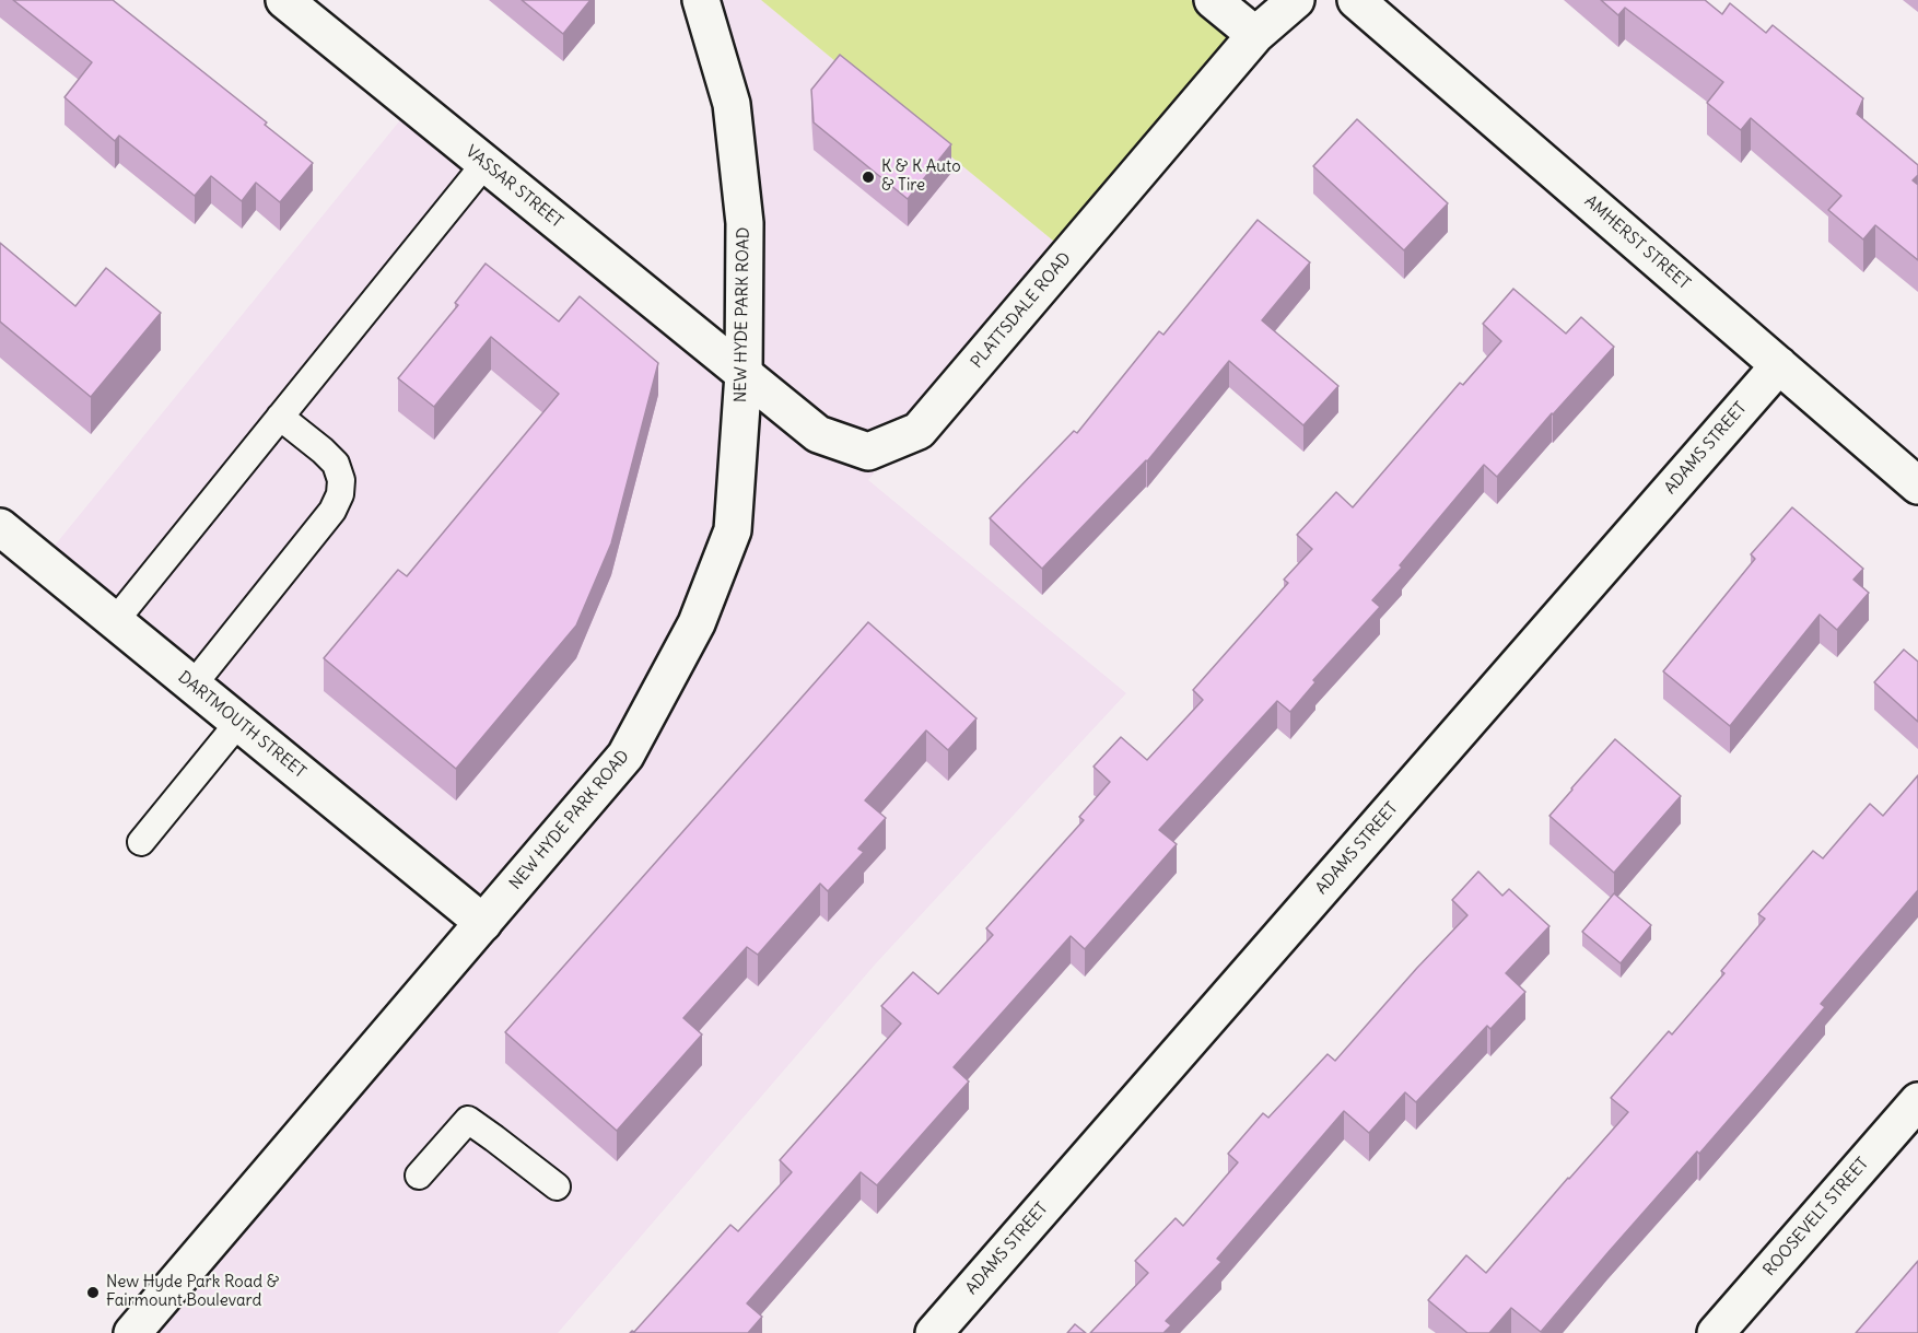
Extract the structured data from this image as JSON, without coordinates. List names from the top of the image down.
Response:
{
  "streets": {
    "street": [
      "VASSAR STREET",
      "AMHERST STREET",
      "PLATTSDALE ROAD",
      "NEW HYDE PARK ROAD",
      "ADAMS STREET",
      "DARTMOUTH STREET",
      "ROOSEVELT STREET"
    ]
  },
  "crossings": [
    ["VASSAR STREET", "PLATTSDALE ROAD"],
    ["VASSAR STREET", "NEW HYDE PARK ROAD"],
    ["AMHERST STREET", "ADAMS STREET"],
    ["PLATTSDALE ROAD", "NEW HYDE PARK ROAD"],
    ["NEW HYDE PARK ROAD", "DARTMOUTH STREET"]
  ],
  "places": ["K & K Auto & Tire", "New Hyde Park Road & Fairmount Boulevard"]
}
